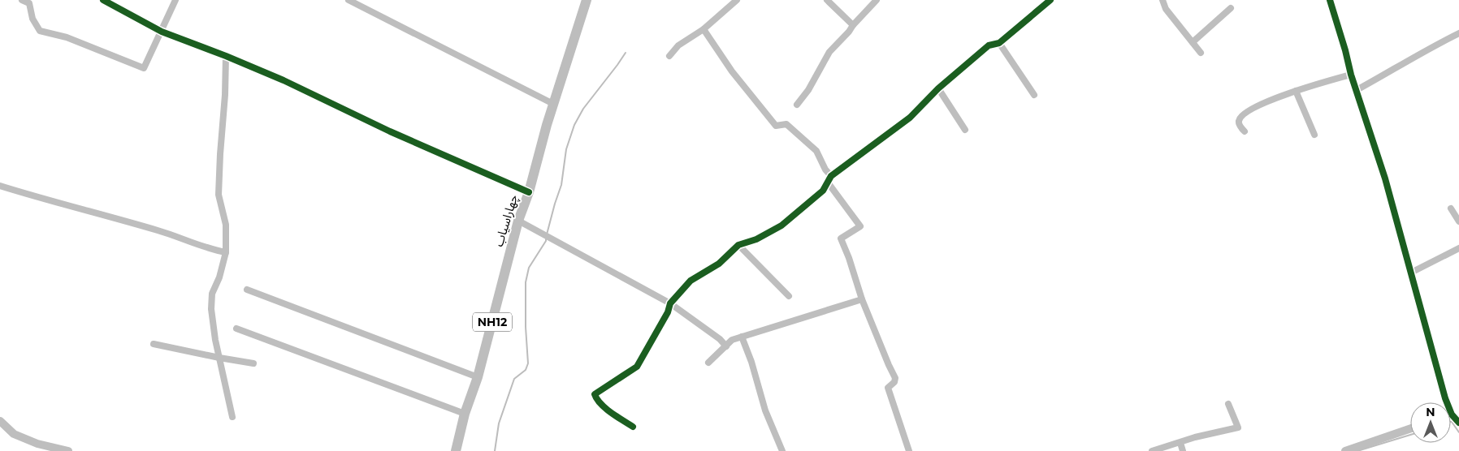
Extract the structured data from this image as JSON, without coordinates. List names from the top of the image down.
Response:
{
  "streets": {
    "highway": ["چهاراسیاب", "NH12"]
  },
  "north": "top"
}
